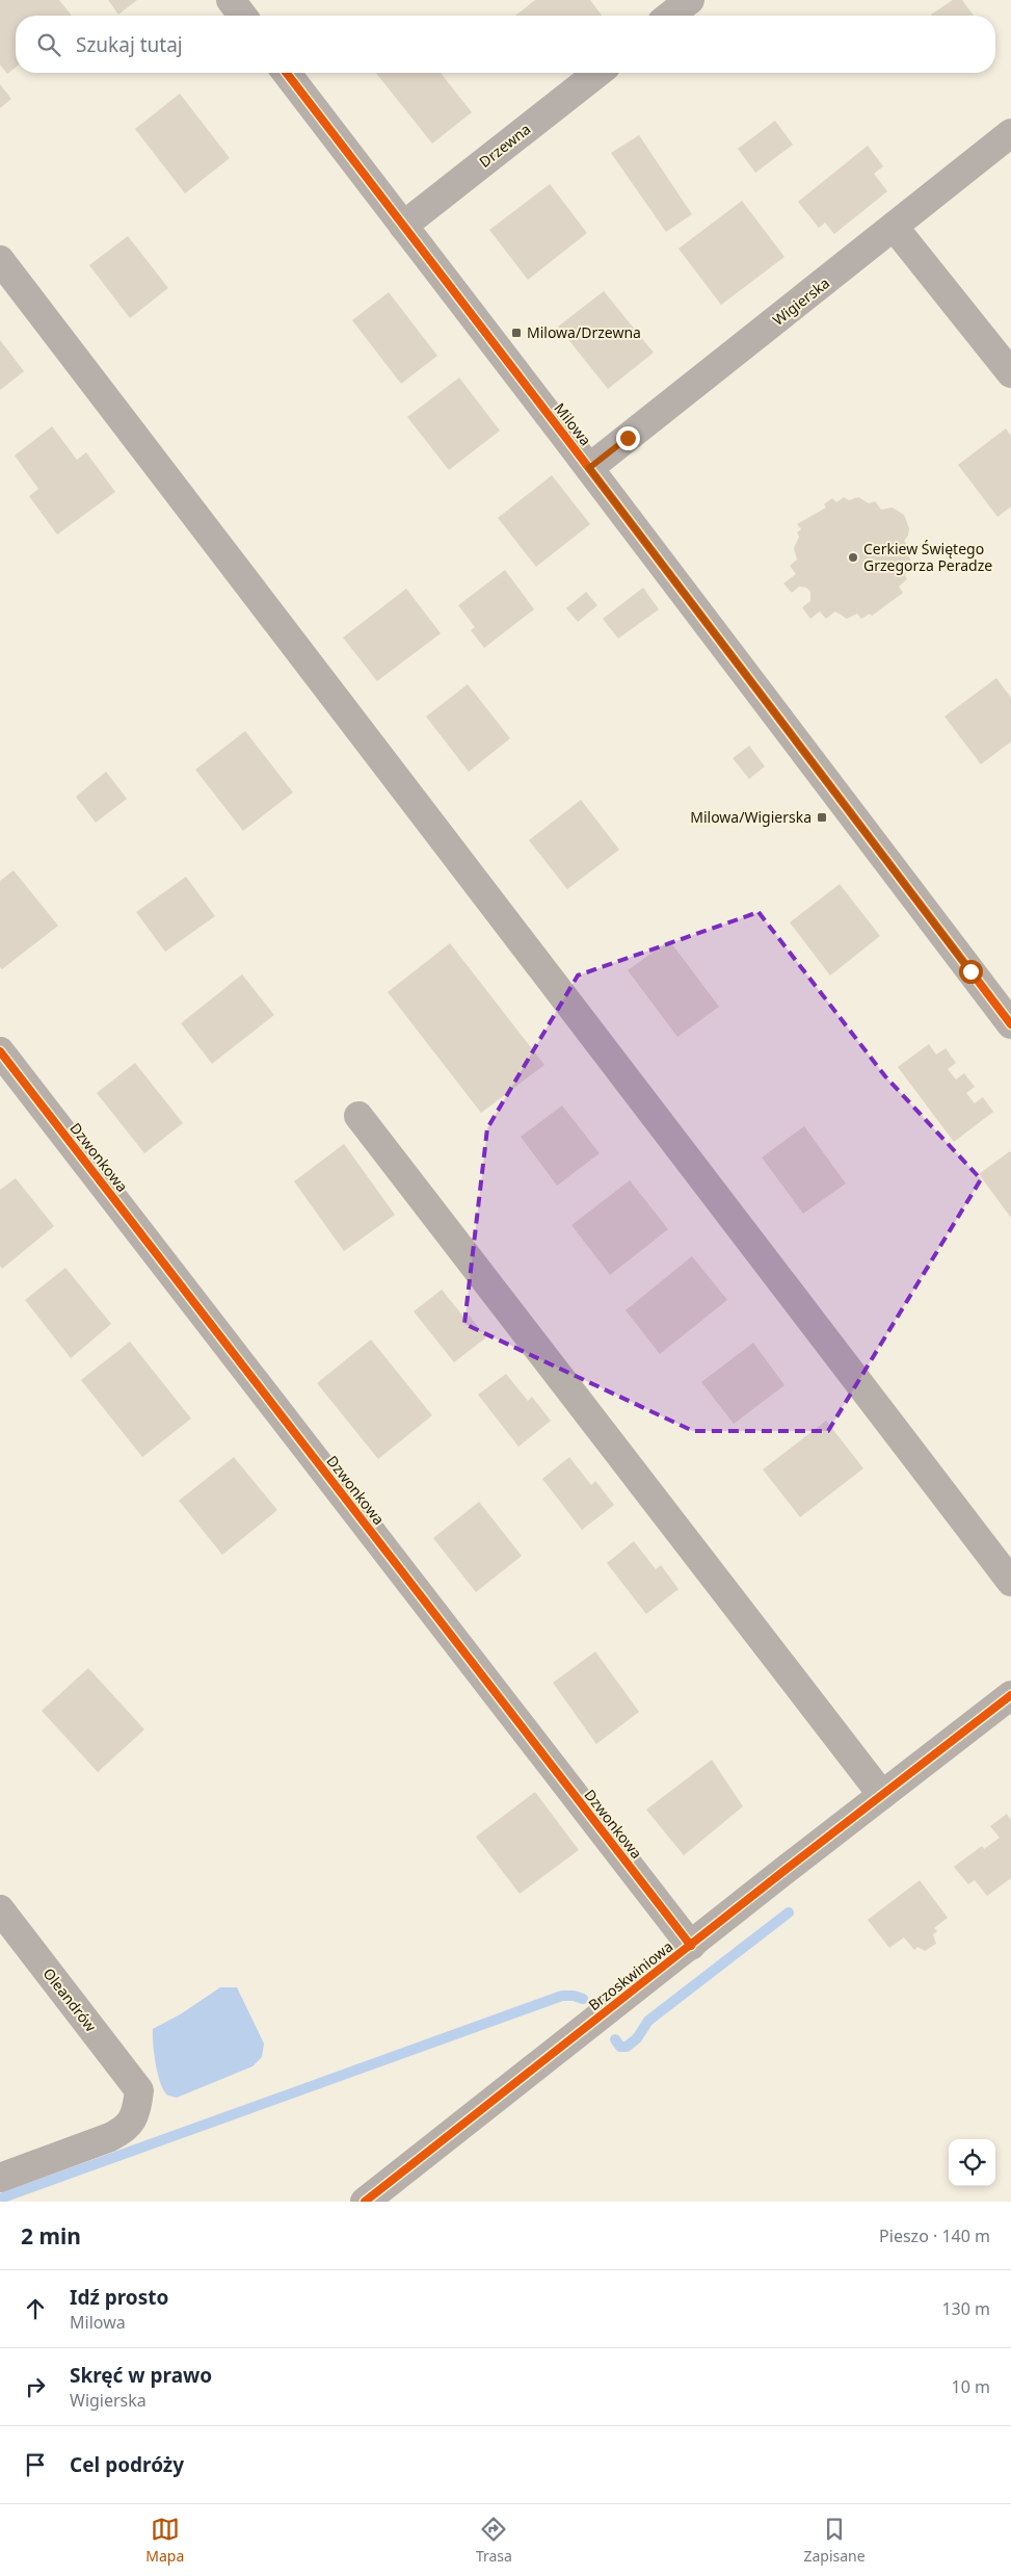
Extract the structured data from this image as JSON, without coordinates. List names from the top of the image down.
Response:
{
  "streets": {
    "street": [
      "Drzewna",
      "Wigierska",
      "Milowa",
      "Dzwonkowa",
      "Brzoskwiniowa",
      "Oleandrów"
    ]
  },
  "crossings": [
    ["Drzewna", "Milowa"],
    ["Wigierska", "Milowa"],
    ["Dzwonkowa", "Brzoskwiniowa"]
  ],
  "places": {
    "transit": ["Milowa/Drzewna", "Milowa/Wigierska"],
    "other": ["Cerkiew Świętego Grzegorza Peradze"]
  },
  "page": {
    "search": "Szukaj tutaj",
    "heading": ["2 min", "Pieszo · 140 m"],
    "list": [
      ["Idź prosto", "Milowa", "130 m"],
      ["Skręć w prawo", "Wigierska", "10 m"],
      "Cel podróży"
    ],
    "nav": ["Mapa", "Trasa", "Zapisane"]
  }
}
